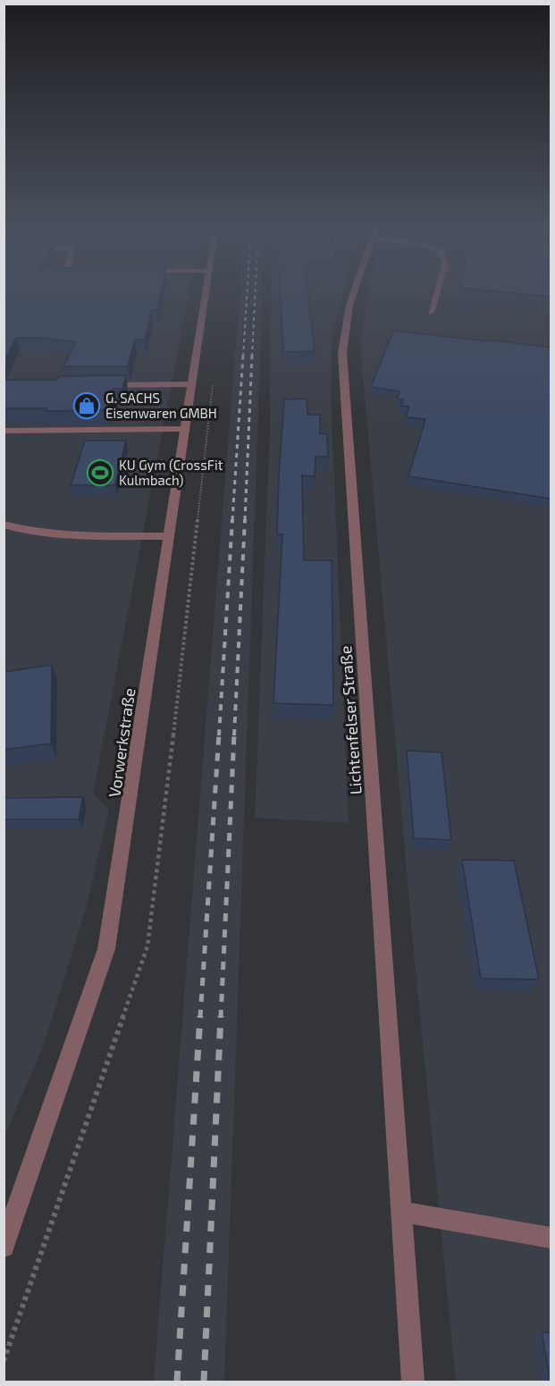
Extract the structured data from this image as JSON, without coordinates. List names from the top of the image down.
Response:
{
  "streets": {
    "street": ["Lichtenfelser Straße", "Vorwerkstraße"]
  },
  "places": {
    "shop": ["G. SACHS Eisenwaren GMBH"],
    "sports": ["KU Gym (CrossFit Kulmbach)"]
  }
}
